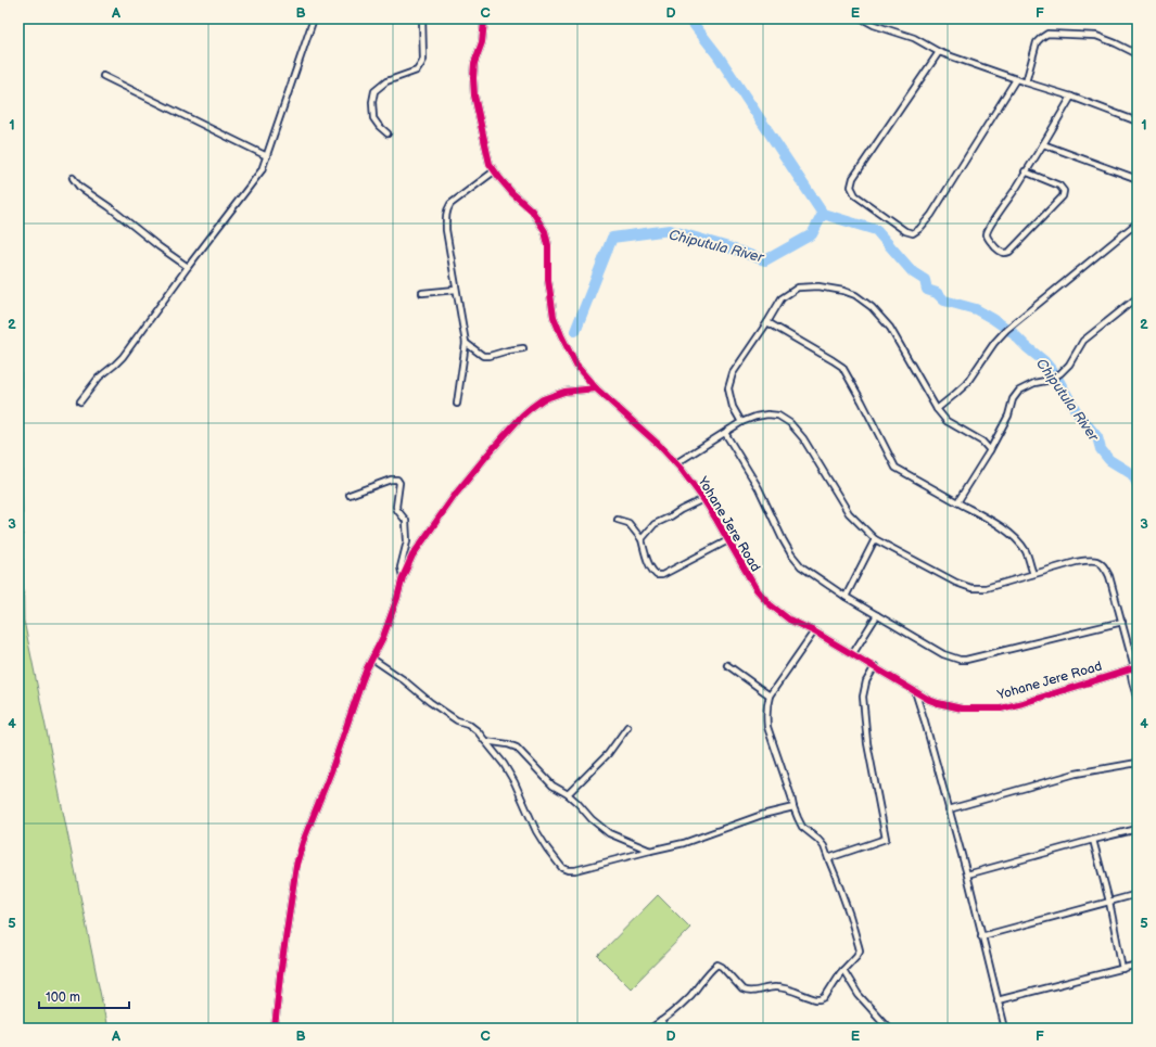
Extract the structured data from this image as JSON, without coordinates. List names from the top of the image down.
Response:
{
  "streets": {
    "street": ["Yohane Jere Road"]
  },
  "water": ["Chiputula River"],
  "scale_bar": "100 m",
  "grid": {
    "columns": [
      "A",
      "B",
      "C",
      "D",
      "E",
      "F"
    ],
    "rows": [
      "1",
      "2",
      "3",
      "4",
      "5"
    ]
  }
}
